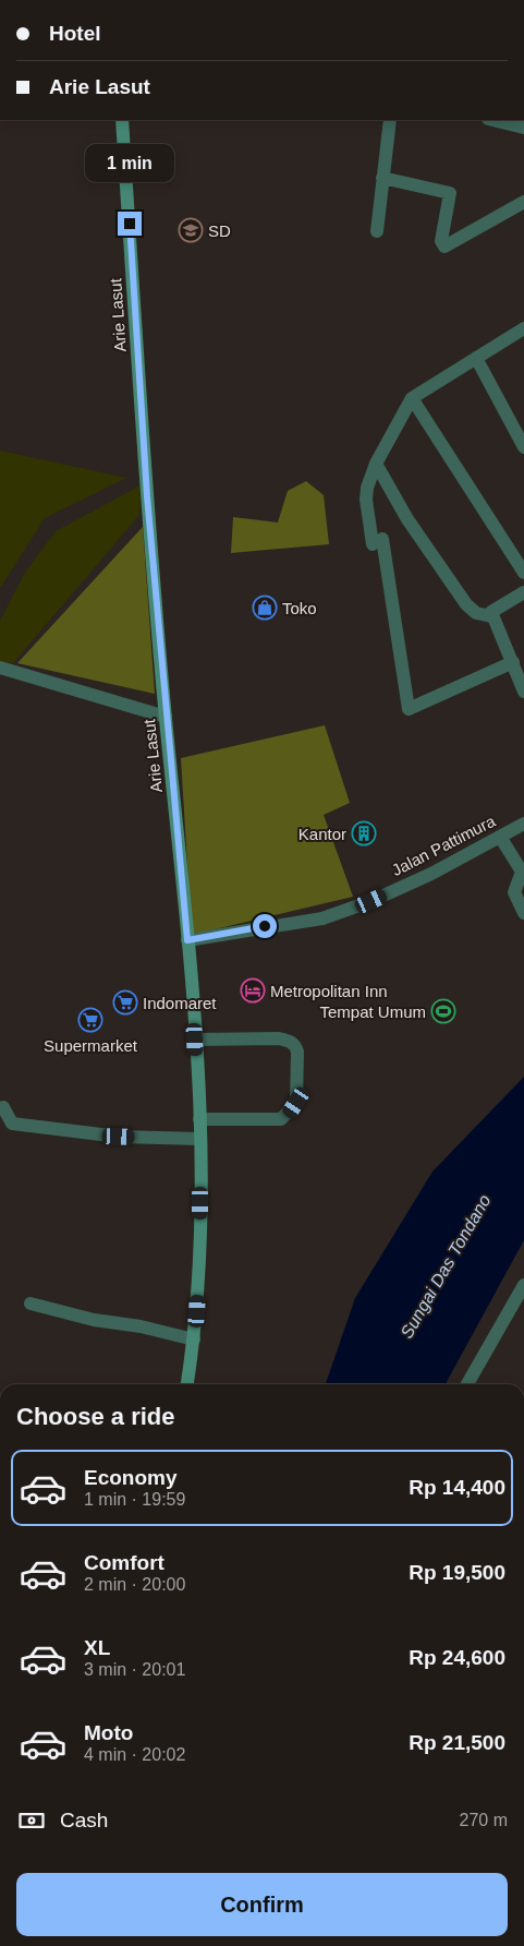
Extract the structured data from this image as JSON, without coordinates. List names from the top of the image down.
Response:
{
  "streets": {
    "main road": ["Arie Lasut"],
    "street": ["Jalan Pattimura"]
  },
  "crossings": [
    ["Arie Lasut", "Jalan Pattimura"]
  ],
  "water": ["Sungai Das Tondano"],
  "places": {
    "school or university": ["SD"],
    "shop": ["Toko"],
    "building": ["Kantor"],
    "hotel": ["Metropolitan Inn"],
    "supermarket": ["Indomaret", "Supermarket"],
    "sports": ["Tempat Umum"]
  },
  "page": {
    "banner": ["Hotel", "Arie Lasut"],
    "bubble": "1 min",
    "heading": "Choose a ride",
    "list": [
      {
        "name": "Economy",
        "note": "1 min · 19:59",
        "value": "Rp 14,400"
      },
      {
        "name": "Comfort",
        "note": "2 min · 20:00",
        "value": "Rp 19,500"
      },
      {
        "name": "XL",
        "note": "3 min · 20:01",
        "value": "Rp 24,600"
      },
      {
        "name": "Moto",
        "note": "4 min · 20:02",
        "value": "Rp 21,500"
      }
    ],
    "pay": ["Cash", "270 m"],
    "buttons": "Confirm"
  }
}
